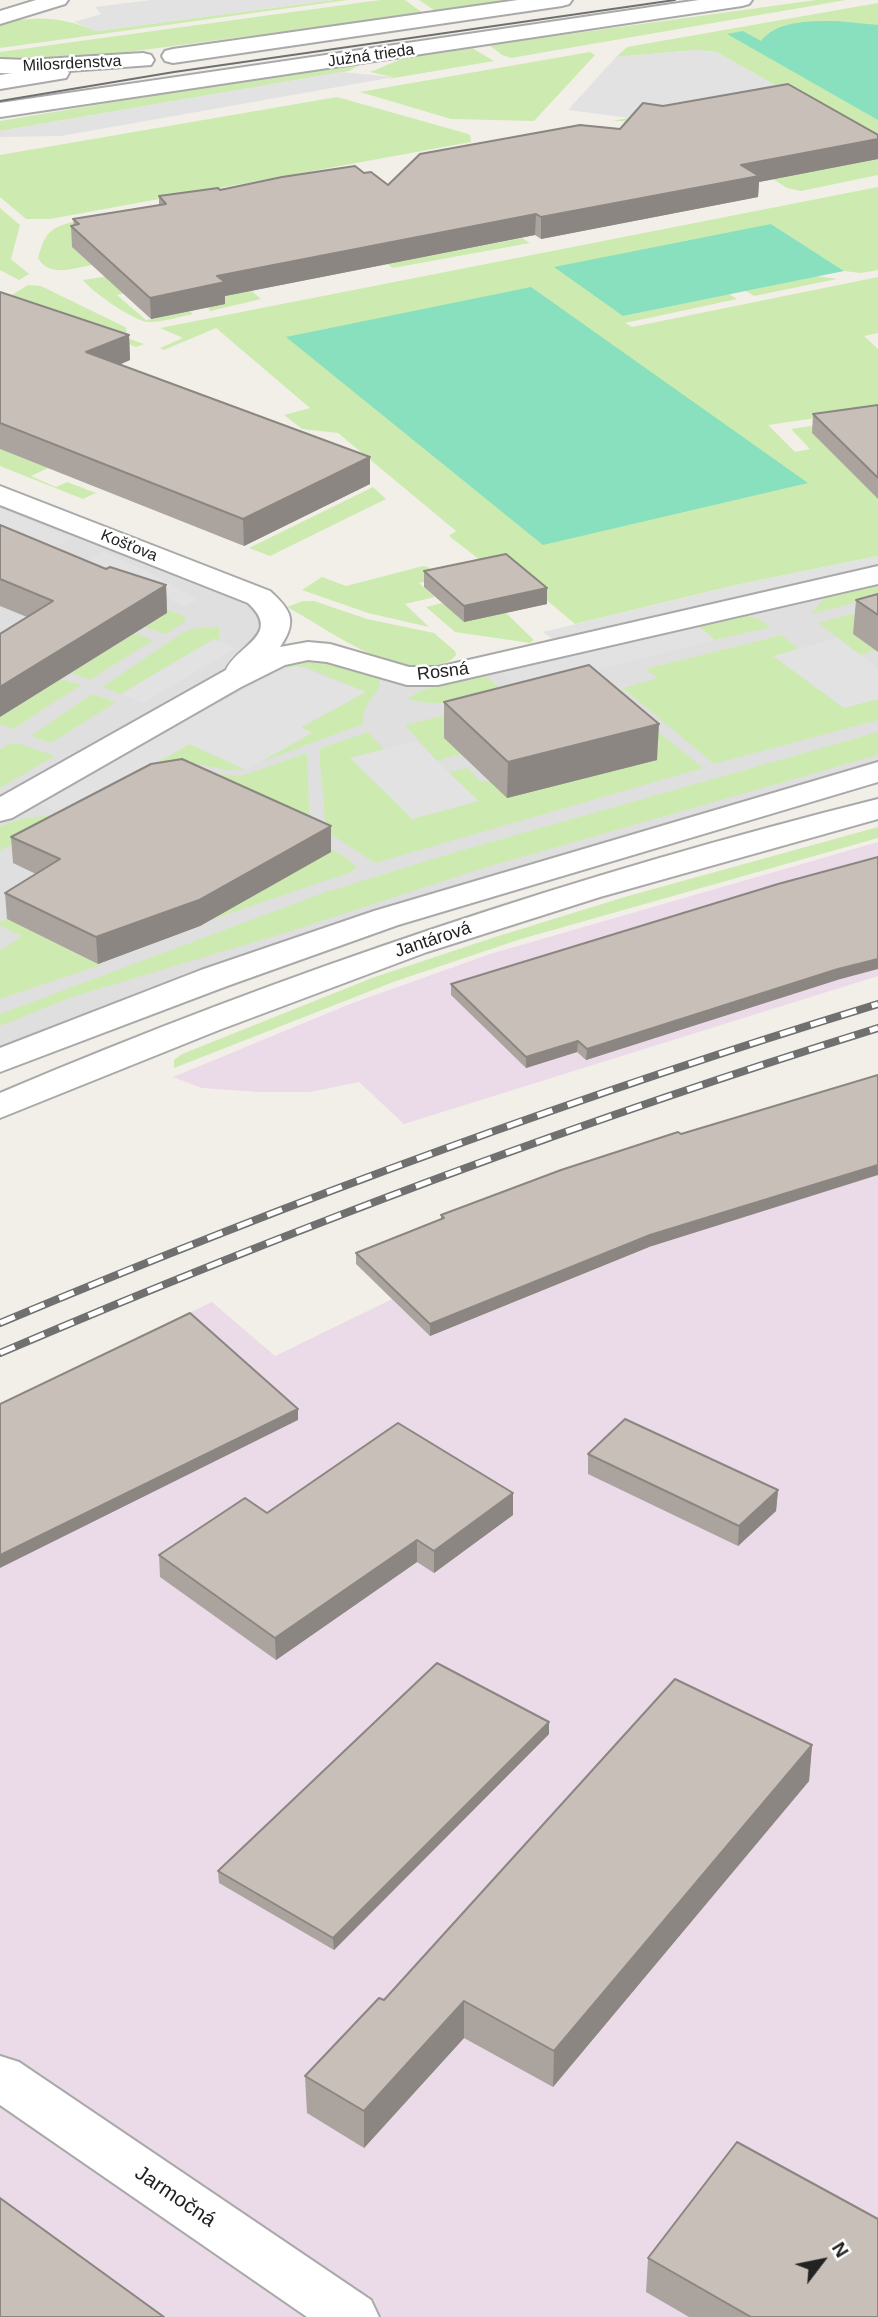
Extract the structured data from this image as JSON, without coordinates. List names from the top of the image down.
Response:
{
  "streets": {
    "street": [
      "Južná trieda",
      "Milosrdenstva",
      "Košťova",
      "Rosná",
      "Jantárová",
      "Jarmočná"
    ]
  },
  "crossings": [
    ["Južná trieda", "Milosrdenstva"],
    ["Košťova", "Rosná"]
  ],
  "north": "top right"
}
